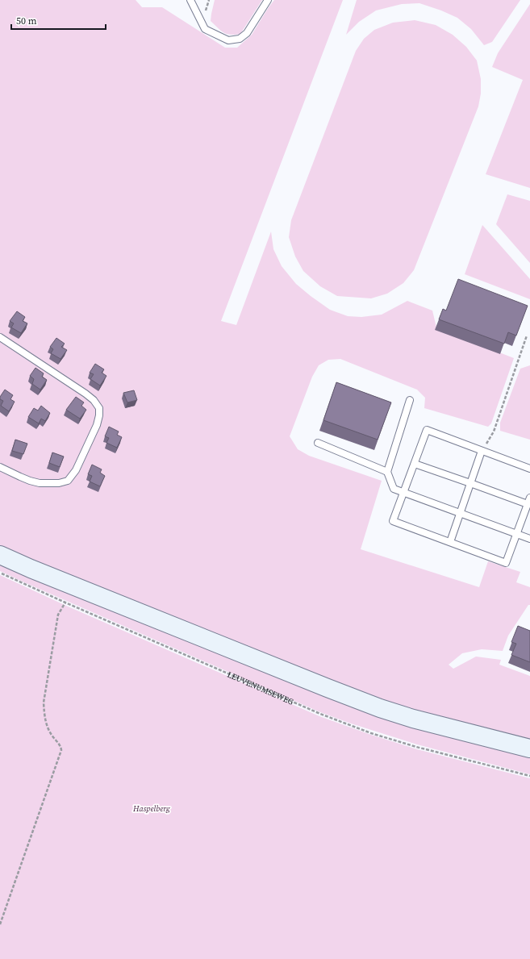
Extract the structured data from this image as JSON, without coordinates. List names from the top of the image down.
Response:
{
  "streets": {
    "path": ["LEUVENUMSEWEG"]
  },
  "parks": ["Haspelberg"],
  "scale_bar": "50 m"
}
